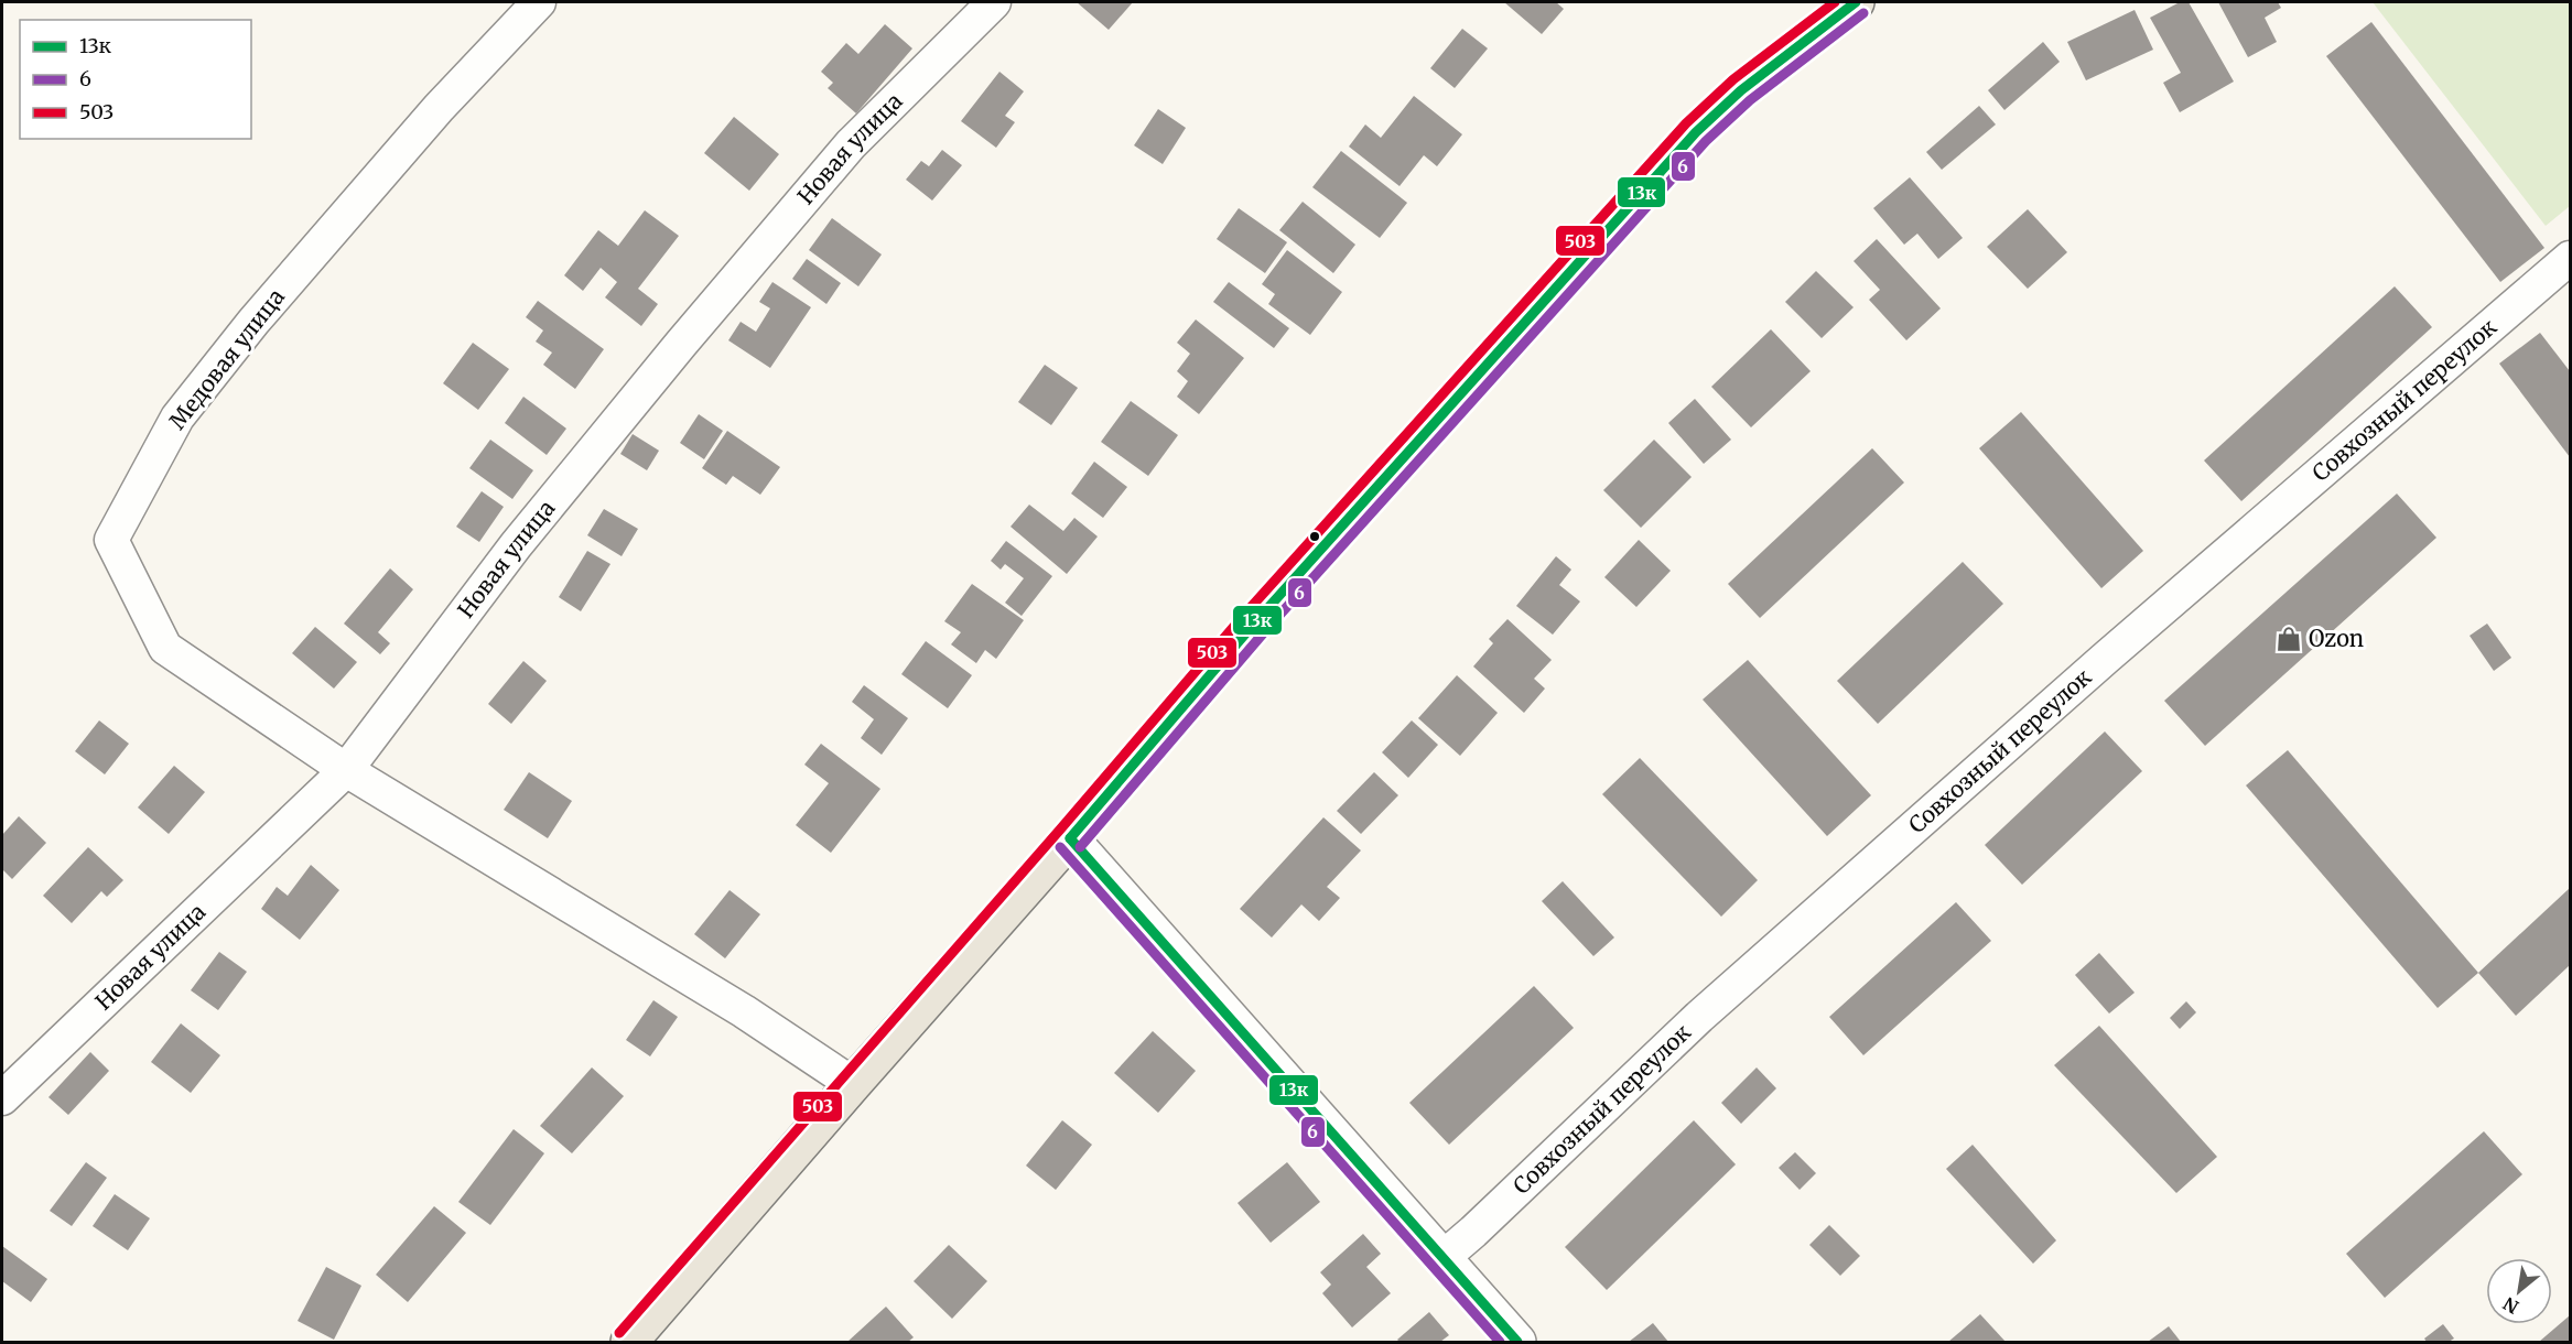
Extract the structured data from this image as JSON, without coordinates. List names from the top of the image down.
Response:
{
  "streets": {
    "street": ["Новая улица", "Медовая улица", "Совхозный переулок"]
  },
  "crossings": [
    ["Новая улица", "Медовая улица"]
  ],
  "places": {
    "shop": ["Ozon"]
  },
  "lines": ["transit line 13к", "transit line 503", "transit line 6"],
  "legend": ["13к", "6", "503"],
  "north": "bottom left"
}
